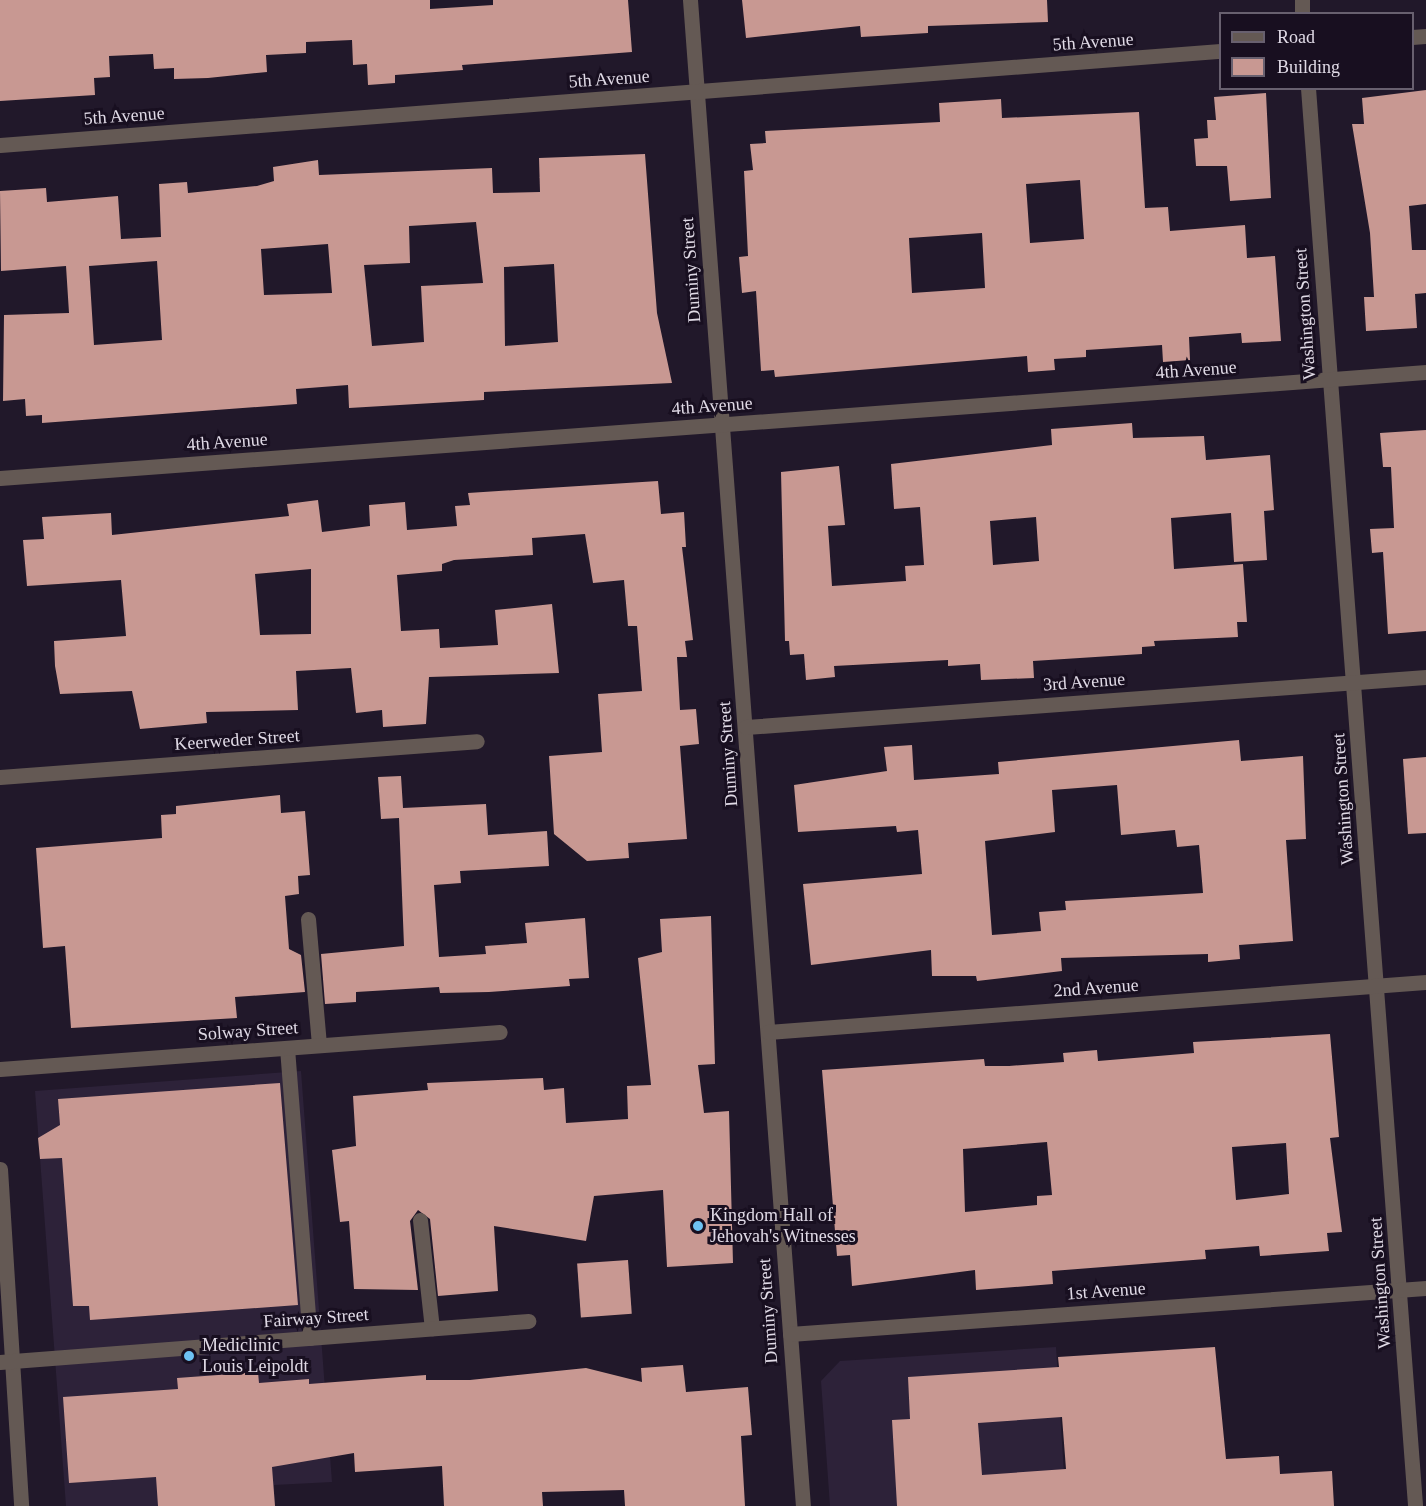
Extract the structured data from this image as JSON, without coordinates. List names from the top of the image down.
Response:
{
  "streets": {
    "street": [
      "5th Avenue",
      "Duminy Street",
      "Washington Street",
      "4th Avenue",
      "3rd Avenue",
      "Keerweder Street",
      "2nd Avenue",
      "Solway Street",
      "1st Avenue",
      "Fairway Street"
    ]
  },
  "crossings": [
    ["5th Avenue", "Duminy Street"],
    ["Duminy Street", "4th Avenue"],
    ["Duminy Street", "3rd Avenue"],
    ["Duminy Street", "2nd Avenue"],
    ["Duminy Street", "1st Avenue"],
    ["Washington Street", "4th Avenue"],
    ["Washington Street", "3rd Avenue"],
    ["Washington Street", "2nd Avenue"],
    ["Washington Street", "1st Avenue"]
  ],
  "places": ["Kingdom Hall of Jehovah's Witnesses", "Mediclinic Louis Leipoldt"],
  "legend": ["Road", "Building"]
}
